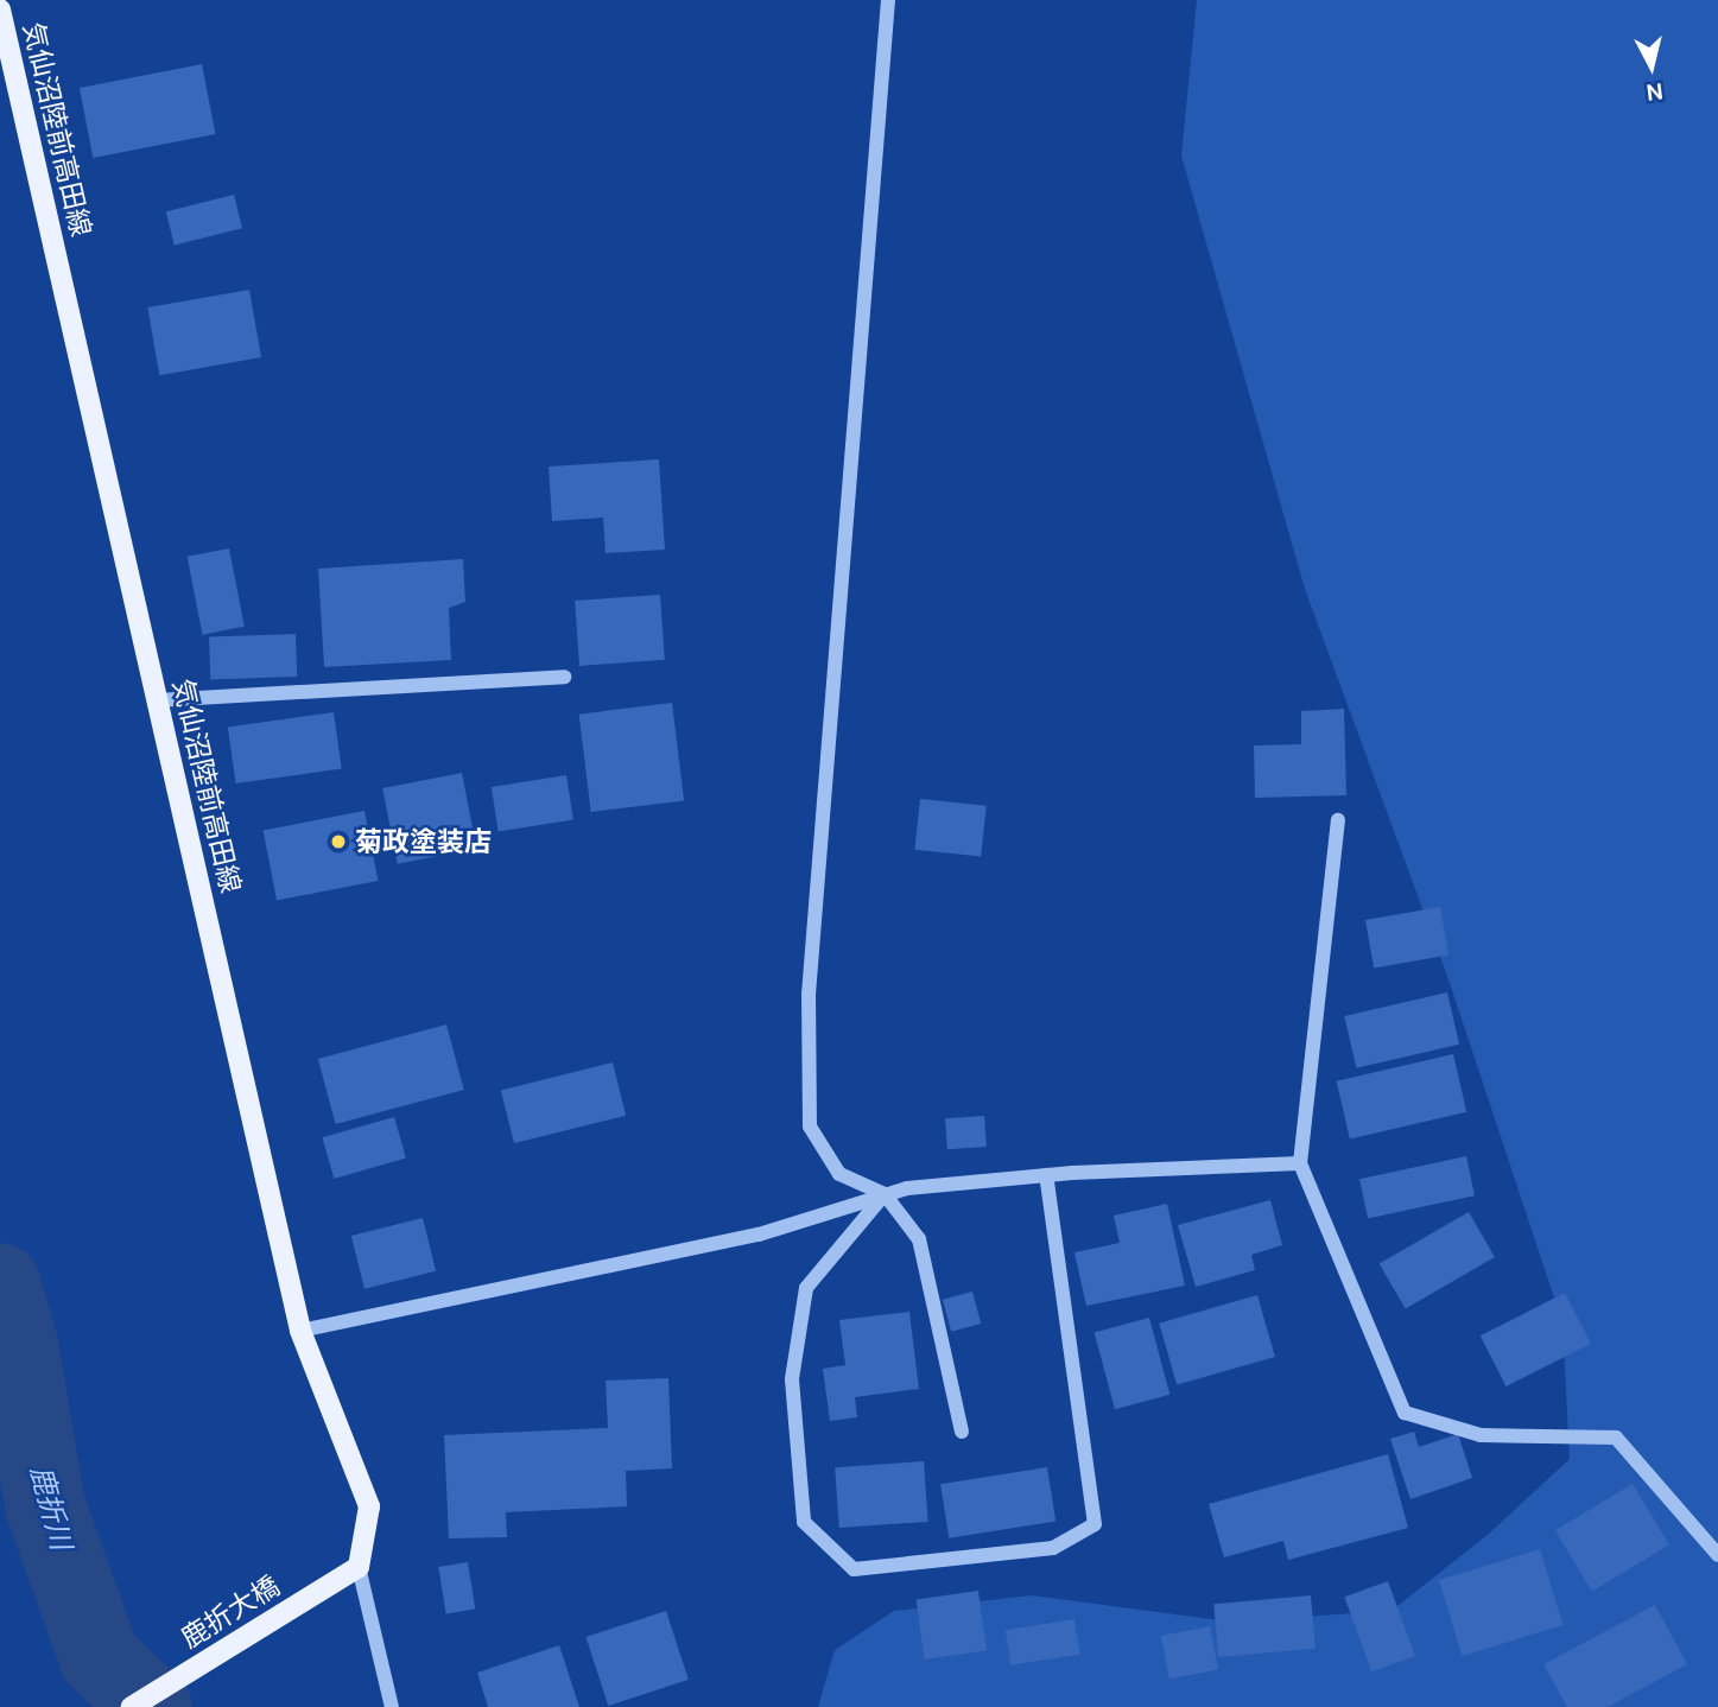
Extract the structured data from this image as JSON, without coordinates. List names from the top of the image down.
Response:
{
  "streets": {
    "main road": ["気仙沼陸前高田線", "鹿折大橋"]
  },
  "crossings": [
    ["気仙沼陸前高田線", "鹿折大橋"]
  ],
  "water": ["鹿折川"],
  "places": ["菊政塗装店"],
  "north": "bottom"
}
